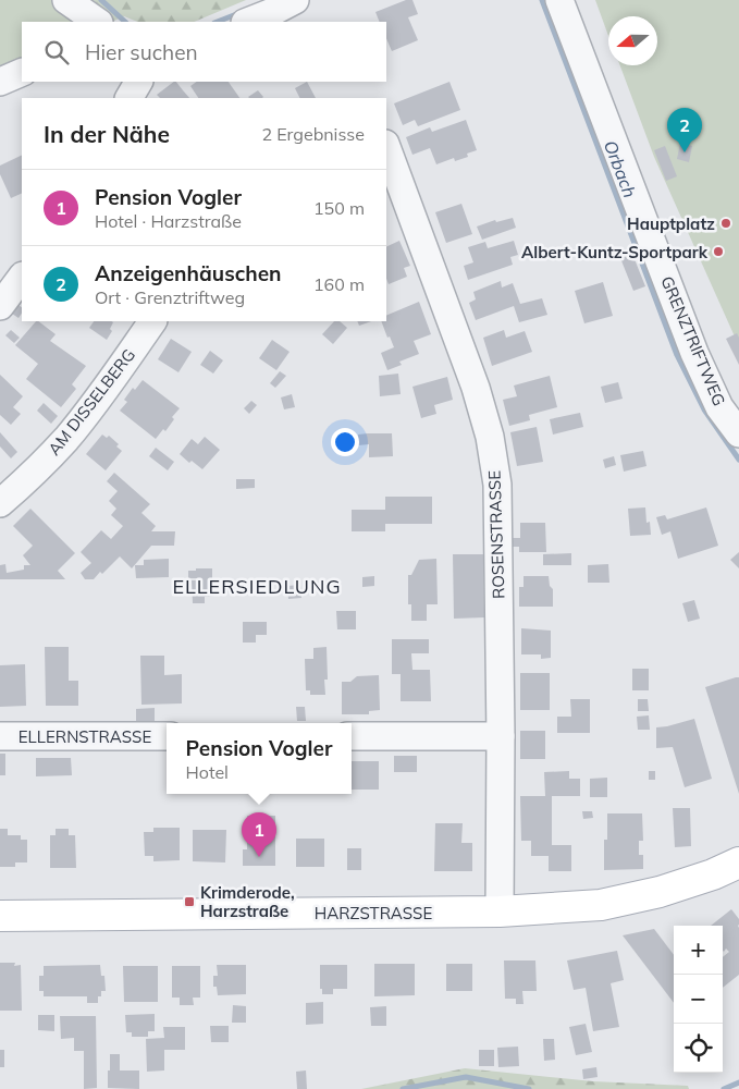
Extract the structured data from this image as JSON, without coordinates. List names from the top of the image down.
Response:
{
  "streets": {
    "main road": ["HARZSTRASSE"],
    "street": [
      "GRENZTRIFTWEG",
      "AM DISSELBERG",
      "ROSENSTRASSE",
      "ELLERNSTRASSE"
    ]
  },
  "crossings": [
    ["ROSENSTRASSE", "HARZSTRASSE"]
  ],
  "districts": ["ELLERSIEDLUNG"],
  "water": ["Orbach"],
  "places": {
    "other": ["Hauptplatz", "Albert-Kuntz-Sportpark"],
    "transit": ["Krimderode, Harzstraße"]
  },
  "north": "left",
  "page": {
    "search": "Hier suchen",
    "heading": ["In der Nähe", "2 Ergebnisse"],
    "pins": ["2", "1"],
    "list": [
      {
        "mark": "1",
        "name": "Pension Vogler",
        "note": "Hotel · Harzstraße",
        "value": "150 m"
      },
      {
        "mark": "2",
        "name": "Anzeigenhäuschen",
        "note": "Ort · Grenztriftweg",
        "value": "160 m"
      }
    ],
    "popup": ["Pension Vogler", "Hotel"],
    "map_buttons": ["+", "−"]
  }
}
